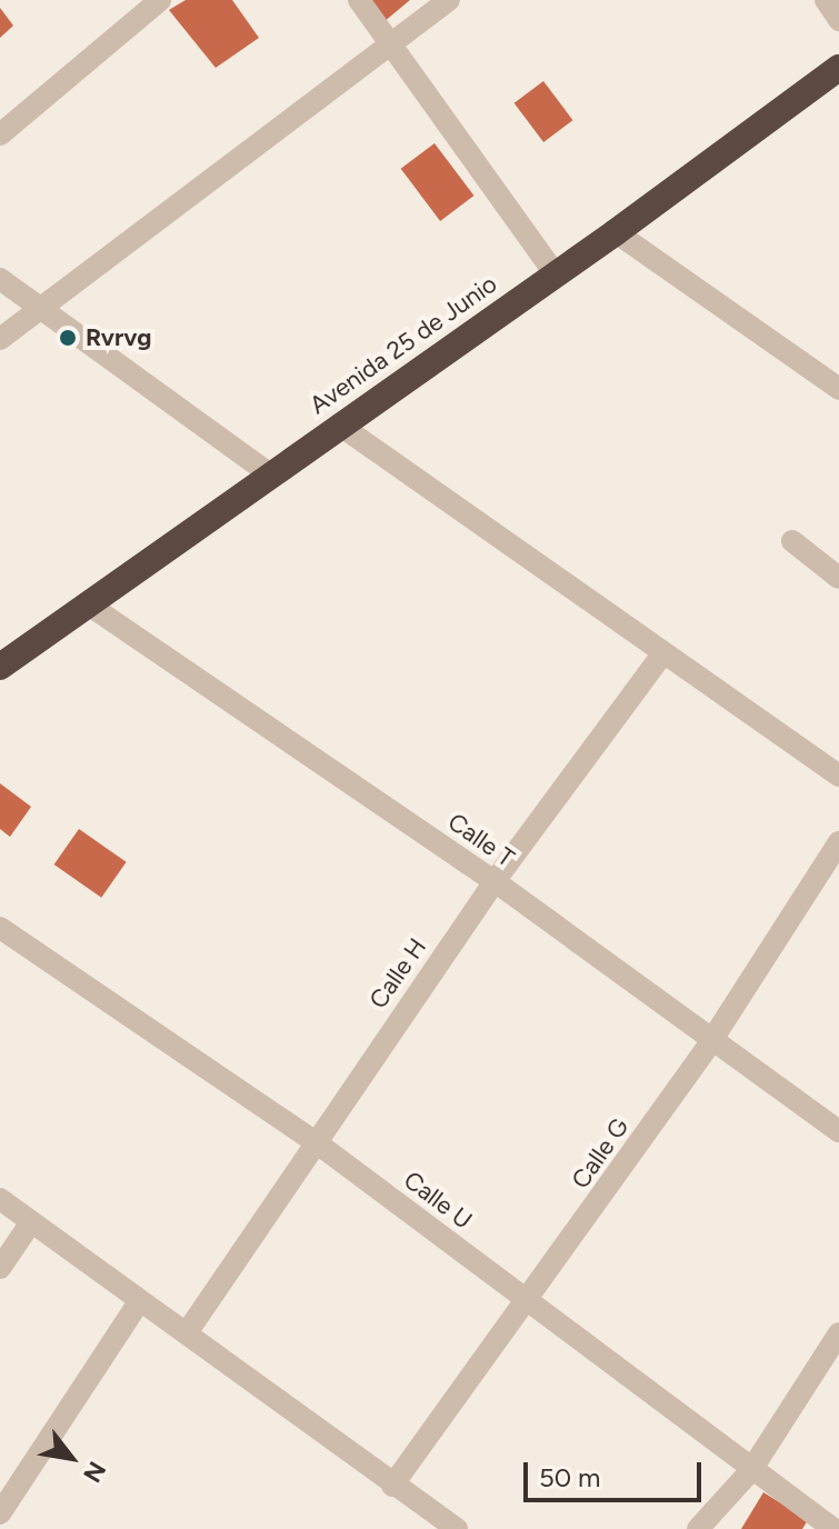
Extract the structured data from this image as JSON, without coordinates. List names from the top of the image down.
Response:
{
  "streets": {
    "highway": ["Avenida 25 de Junio"],
    "street": [
      "Calle T",
      "Calle H",
      "Calle G",
      "Calle U"
    ]
  },
  "crossings": [
    ["Avenida 25 de Junio", "Calle T"],
    ["Calle T", "Calle H"],
    ["Calle T", "Calle G"],
    ["Calle H", "Calle U"],
    ["Calle G", "Calle U"]
  ],
  "places": ["Rvrvg"],
  "scale_bar": "50 m",
  "north": "bottom right"
}
